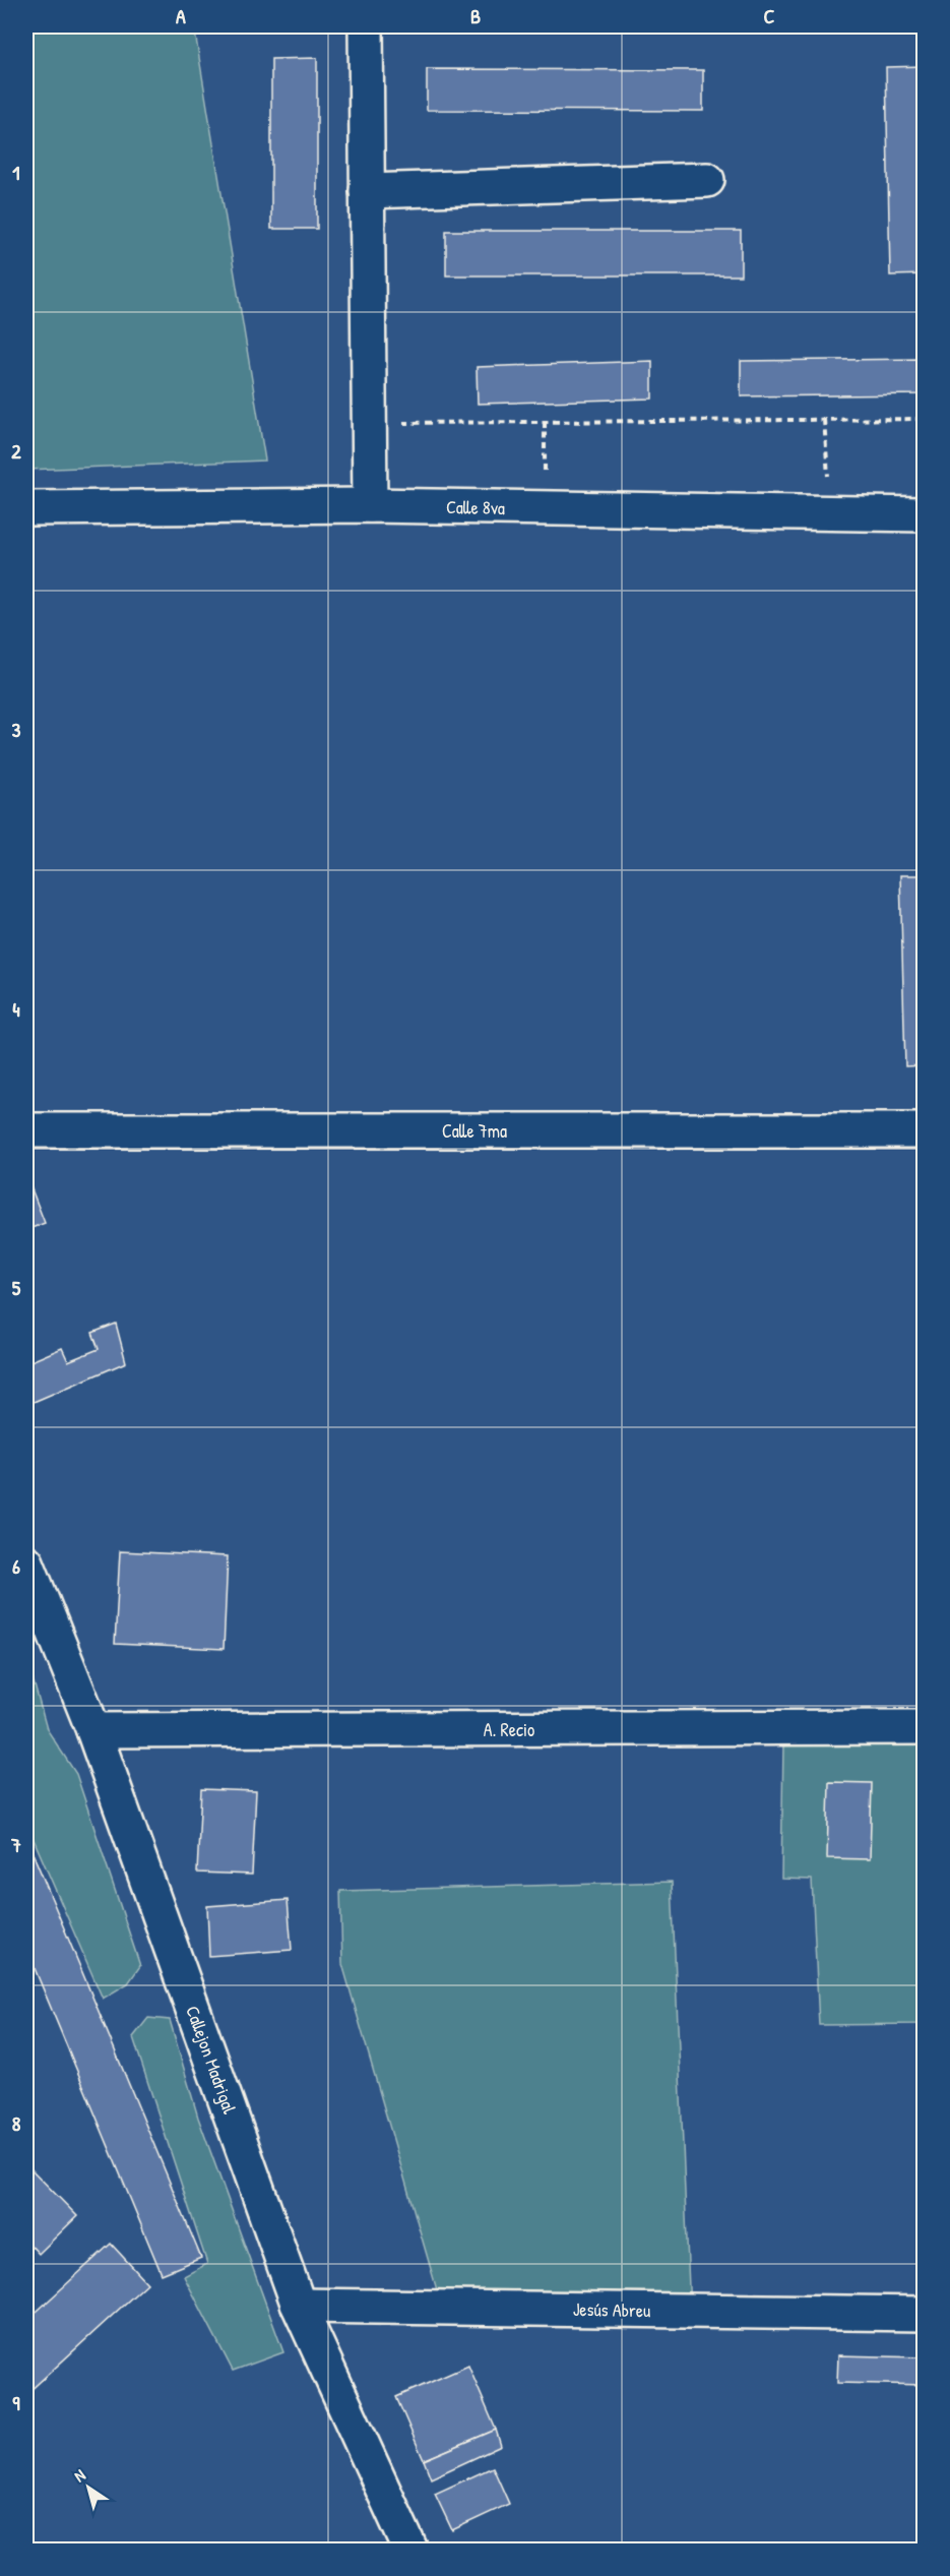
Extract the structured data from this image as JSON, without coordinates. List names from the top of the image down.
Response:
{
  "streets": {
    "street": [
      "Calle 8va",
      "Calle 7ma",
      "A. Recio",
      "Callejon Madrigal",
      "Jesús Abreu"
    ]
  },
  "crossings": [
    ["A. Recio", "Callejon Madrigal"],
    ["Callejon Madrigal", "Jesús Abreu"]
  ],
  "north": "top left",
  "grid": {
    "columns": ["A", "B", "C"],
    "rows": [
      "1",
      "2",
      "3",
      "4",
      "5",
      "6",
      "7",
      "8",
      "9"
    ]
  }
}
